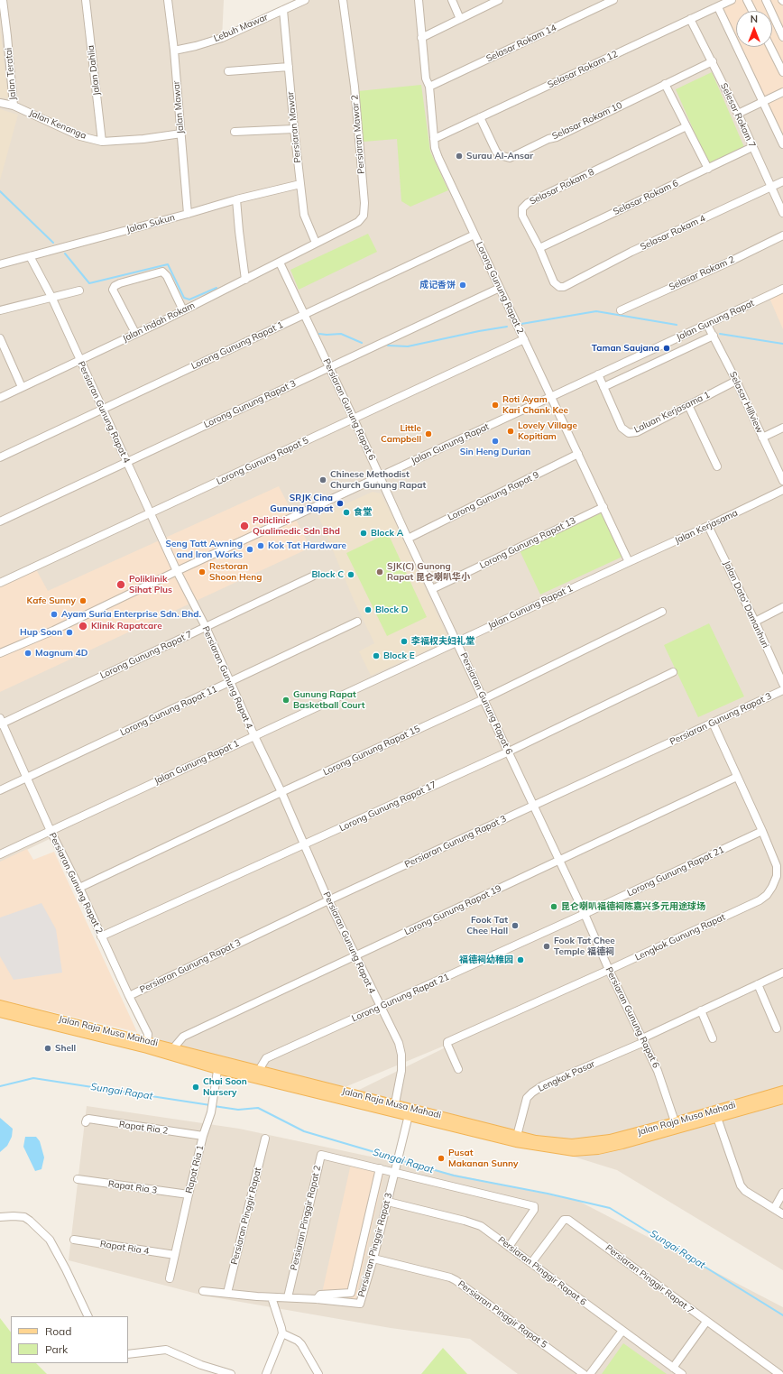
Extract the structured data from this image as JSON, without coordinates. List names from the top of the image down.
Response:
{
  "streets": {
    "main road": ["Jalan Raja Musa Mahadi"],
    "street": [
      "Lebuh Mawar",
      "Selasar Rokam 14",
      "Selasar Rokam 12",
      "Jalan Dahlia",
      "Jalan Teratai",
      "Jalan Mawar",
      "Selesar Rokam 7",
      "Selasar Rokam 10",
      "Jalan Kenanga",
      "Persiaran Mawar",
      "Persiaran Mawar 2",
      "Selasar Rokam 8",
      "Selasar Rokam 6",
      "Jalan Sukun",
      "Selasar Rokam 4",
      "Selasar Rokam 2",
      "Lorong Gunung Rapat 2",
      "Jalan Gunung Rapat",
      "Jalan Indah Rokam",
      "Lorong Gunung Rapat 1",
      "Selasar Hillview",
      "Lorong Gunung Rapat 3",
      "Persiaran Gunung Rapat 6",
      "Persiaran Gunung Rapat 4",
      "Laluan Kerjasama 1",
      "Lorong Gunung Rapat 5",
      "Lorong Gunung Rapat 9",
      "Jalan Kerjasama",
      "Lorong Gunung Rapat 13",
      "Jalan Dato' Damanhuri",
      "Jalan Gunung Rapat 1",
      "Lorong Gunung Rapat 7",
      "Lorong Gunung Rapat 11",
      "Persiaran Gunung Rapat 3",
      "Lorong Gunung Rapat 15",
      "Lorong Gunung Rapat 17",
      "Lorong Gunung Rapat 21",
      "Persiaran Gunung Rapat 2",
      "Lorong Gunung Rapat 19",
      "Lengkok Gunung Rapat",
      "Lengkok Pasar",
      "Rapat Ria 2",
      "Rapat Ria 1",
      "Rapat Ria 3",
      "Persiaran Pinggir Rapat",
      "Persiaran Pinggir Rapat 2",
      "Persiaran Pinggir Rapat 3",
      "Rapat Ria 4",
      "Persiaran Pinggir Rapat 6",
      "Persiaran Pinggir Rapat 7",
      "Persiaran Pinggir Rapat 5"
    ]
  },
  "crossings": [
    ["Lebuh Mawar", "Jalan Mawar"],
    ["Lebuh Mawar", "Persiaran Mawar"],
    ["Selasar Rokam 14", "Lorong Gunung Rapat 2"],
    ["Selasar Rokam 12", "Selesar Rokam 7"],
    ["Selasar Rokam 12", "Selasar Rokam 10"],
    ["Selasar Rokam 12", "Lorong Gunung Rapat 2"],
    ["Jalan Dahlia", "Jalan Kenanga"],
    ["Jalan Teratai", "Jalan Kenanga"],
    ["Jalan Mawar", "Jalan Kenanga"],
    ["Jalan Mawar", "Jalan Sukun"],
    ["Selesar Rokam 7", "Selasar Rokam 10"],
    ["Selesar Rokam 7", "Selasar Rokam 6"],
    ["Selesar Rokam 7", "Selasar Rokam 4"],
    ["Persiaran Mawar", "Persiaran Mawar 2"],
    ["Persiaran Mawar", "Jalan Sukun"],
    ["Persiaran Mawar", "Jalan Indah Rokam"],
    ["Persiaran Mawar 2", "Jalan Indah Rokam"],
    ["Selasar Rokam 8", "Selasar Rokam 6"],
    ["Selasar Rokam 8", "Selasar Rokam 4"],
    ["Jalan Sukun", "Persiaran Gunung Rapat 4"],
    ["Lorong Gunung Rapat 2", "Jalan Gunung Rapat"],
    ["Lorong Gunung Rapat 2", "Lorong Gunung Rapat 1"],
    ["Lorong Gunung Rapat 2", "Lorong Gunung Rapat 3"],
    ["Lorong Gunung Rapat 2", "Lorong Gunung Rapat 5"],
    ["Lorong Gunung Rapat 2", "Lorong Gunung Rapat 9"],
    ["Lorong Gunung Rapat 2", "Jalan Kerjasama"],
    ["Lorong Gunung Rapat 2", "Lorong Gunung Rapat 13"],
    ["Lorong Gunung Rapat 2", "Jalan Gunung Rapat 1"],
    ["Jalan Gunung Rapat", "Selasar Hillview"],
    ["Jalan Gunung Rapat", "Persiaran Gunung Rapat 6"],
    ["Jalan Gunung Rapat", "Persiaran Gunung Rapat 4"],
    ["Jalan Gunung Rapat", "Laluan Kerjasama 1"],
    ["Jalan Indah Rokam", "Persiaran Gunung Rapat 6"],
    ["Jalan Indah Rokam", "Persiaran Gunung Rapat 4"],
    ["Lorong Gunung Rapat 1", "Persiaran Gunung Rapat 6"],
    ["Lorong Gunung Rapat 1", "Persiaran Gunung Rapat 4"],
    ["Selasar Hillview", "Laluan Kerjasama 1"],
    ["Lorong Gunung Rapat 3", "Persiaran Gunung Rapat 6"],
    ["Lorong Gunung Rapat 3", "Persiaran Gunung Rapat 4"],
    ["Persiaran Gunung Rapat 6", "Lorong Gunung Rapat 5"],
    ["Persiaran Gunung Rapat 6", "Lorong Gunung Rapat 9"],
    ["Persiaran Gunung Rapat 6", "Lorong Gunung Rapat 13"],
    ["Persiaran Gunung Rapat 6", "Jalan Gunung Rapat 1"],
    ["Persiaran Gunung Rapat 6", "Persiaran Gunung Rapat 3"],
    ["Persiaran Gunung Rapat 6", "Lorong Gunung Rapat 15"],
    ["Persiaran Gunung Rapat 6", "Lorong Gunung Rapat 17"],
    ["Persiaran Gunung Rapat 6", "Lorong Gunung Rapat 21"],
    ["Persiaran Gunung Rapat 6", "Lorong Gunung Rapat 19"],
    ["Persiaran Gunung Rapat 6", "Lengkok Gunung Rapat"],
    ["Persiaran Gunung Rapat 6", "Jalan Raja Musa Mahadi"],
    ["Persiaran Gunung Rapat 6", "Lengkok Pasar"],
    ["Persiaran Gunung Rapat 4", "Lorong Gunung Rapat 5"],
    ["Persiaran Gunung Rapat 4", "Jalan Gunung Rapat 1"],
    ["Persiaran Gunung Rapat 4", "Lorong Gunung Rapat 7"],
    ["Persiaran Gunung Rapat 4", "Lorong Gunung Rapat 11"],
    ["Persiaran Gunung Rapat 4", "Persiaran Gunung Rapat 3"],
    ["Persiaran Gunung Rapat 4", "Lorong Gunung Rapat 15"],
    ["Persiaran Gunung Rapat 4", "Lorong Gunung Rapat 17"],
    ["Persiaran Gunung Rapat 4", "Lorong Gunung Rapat 21"],
    ["Persiaran Gunung Rapat 4", "Lorong Gunung Rapat 19"],
    ["Persiaran Gunung Rapat 4", "Jalan Raja Musa Mahadi"],
    ["Jalan Kerjasama", "Jalan Dato' Damanhuri"],
    ["Jalan Kerjasama", "Jalan Gunung Rapat 1"],
    ["Jalan Gunung Rapat 1", "Persiaran Gunung Rapat 2"],
    ["Lorong Gunung Rapat 7", "Persiaran Gunung Rapat 2"],
    ["Lorong Gunung Rapat 11", "Persiaran Gunung Rapat 2"],
    ["Persiaran Gunung Rapat 3", "Persiaran Gunung Rapat 2"],
    ["Persiaran Gunung Rapat 3", "Lengkok Gunung Rapat"],
    ["Lorong Gunung Rapat 15", "Persiaran Gunung Rapat 2"],
    ["Lorong Gunung Rapat 17", "Persiaran Gunung Rapat 2"],
    ["Lorong Gunung Rapat 21", "Lengkok Gunung Rapat"],
    ["Lorong Gunung Rapat 21", "Jalan Raja Musa Mahadi"],
    ["Persiaran Gunung Rapat 2", "Jalan Raja Musa Mahadi"],
    ["Lorong Gunung Rapat 19", "Lengkok Gunung Rapat"],
    ["Lorong Gunung Rapat 19", "Jalan Raja Musa Mahadi"],
    ["Jalan Raja Musa Mahadi", "Lengkok Pasar"],
    ["Jalan Raja Musa Mahadi", "Rapat Ria 1"],
    ["Jalan Raja Musa Mahadi", "Persiaran Pinggir Rapat 3"],
    ["Rapat Ria 2", "Rapat Ria 1"],
    ["Rapat Ria 1", "Rapat Ria 3"],
    ["Rapat Ria 1", "Rapat Ria 4"],
    ["Persiaran Pinggir Rapat", "Persiaran Pinggir Rapat 3"],
    ["Persiaran Pinggir Rapat 2", "Persiaran Pinggir Rapat 3"],
    ["Persiaran Pinggir Rapat 2", "Persiaran Pinggir Rapat 6"],
    ["Persiaran Pinggir Rapat 3", "Persiaran Pinggir Rapat 6"],
    ["Persiaran Pinggir Rapat 3", "Persiaran Pinggir Rapat 5"],
    ["Persiaran Pinggir Rapat 6", "Persiaran Pinggir Rapat 7"]
  ],
  "water": ["Sungai Rapat"],
  "places": [
    "Surau Al-Ansar",
    "成记香饼",
    "Taman Saujana",
    "Roti Ayam Kari Chank Kee",
    "Lovely Village Kopitiam",
    "Little Campbell",
    "Sin Heng Durian",
    "Chinese Methodist Church Gunung Rapat",
    "SRJK Cina Gunung Rapat",
    "食堂",
    "Policlinic Qualimedic Sdn Bhd",
    "Block A",
    "Kok Tat Hardware",
    "Seng Tatt Awning and Iron Works",
    "Restoran Shoon Heng",
    "SJK(C) Gunong Rapat 昆仑喇叭华小",
    "Block C",
    "Poliklinik Sihat Plus",
    "Kafe Sunny",
    "Block D",
    "Ayam Suria Enterprise Sdn. Bhd.",
    "Klinik Rapatcare",
    "Hup Soon",
    "李福权夫妇礼堂",
    "Magnum 4D",
    "Block E",
    "Gunung Rapat Basketball Court",
    "昆仑喇叭福德祠陈嘉兴多元用途球场",
    "Fook Tat Chee Hall",
    "Fook Tat Chee Temple 福德祠",
    "福德祠幼稚园",
    "Shell",
    "Chai Soon Nursery",
    "Pusat Makanan Sunny"
  ],
  "legend": ["Road", "Park"],
  "north": "top"
}
